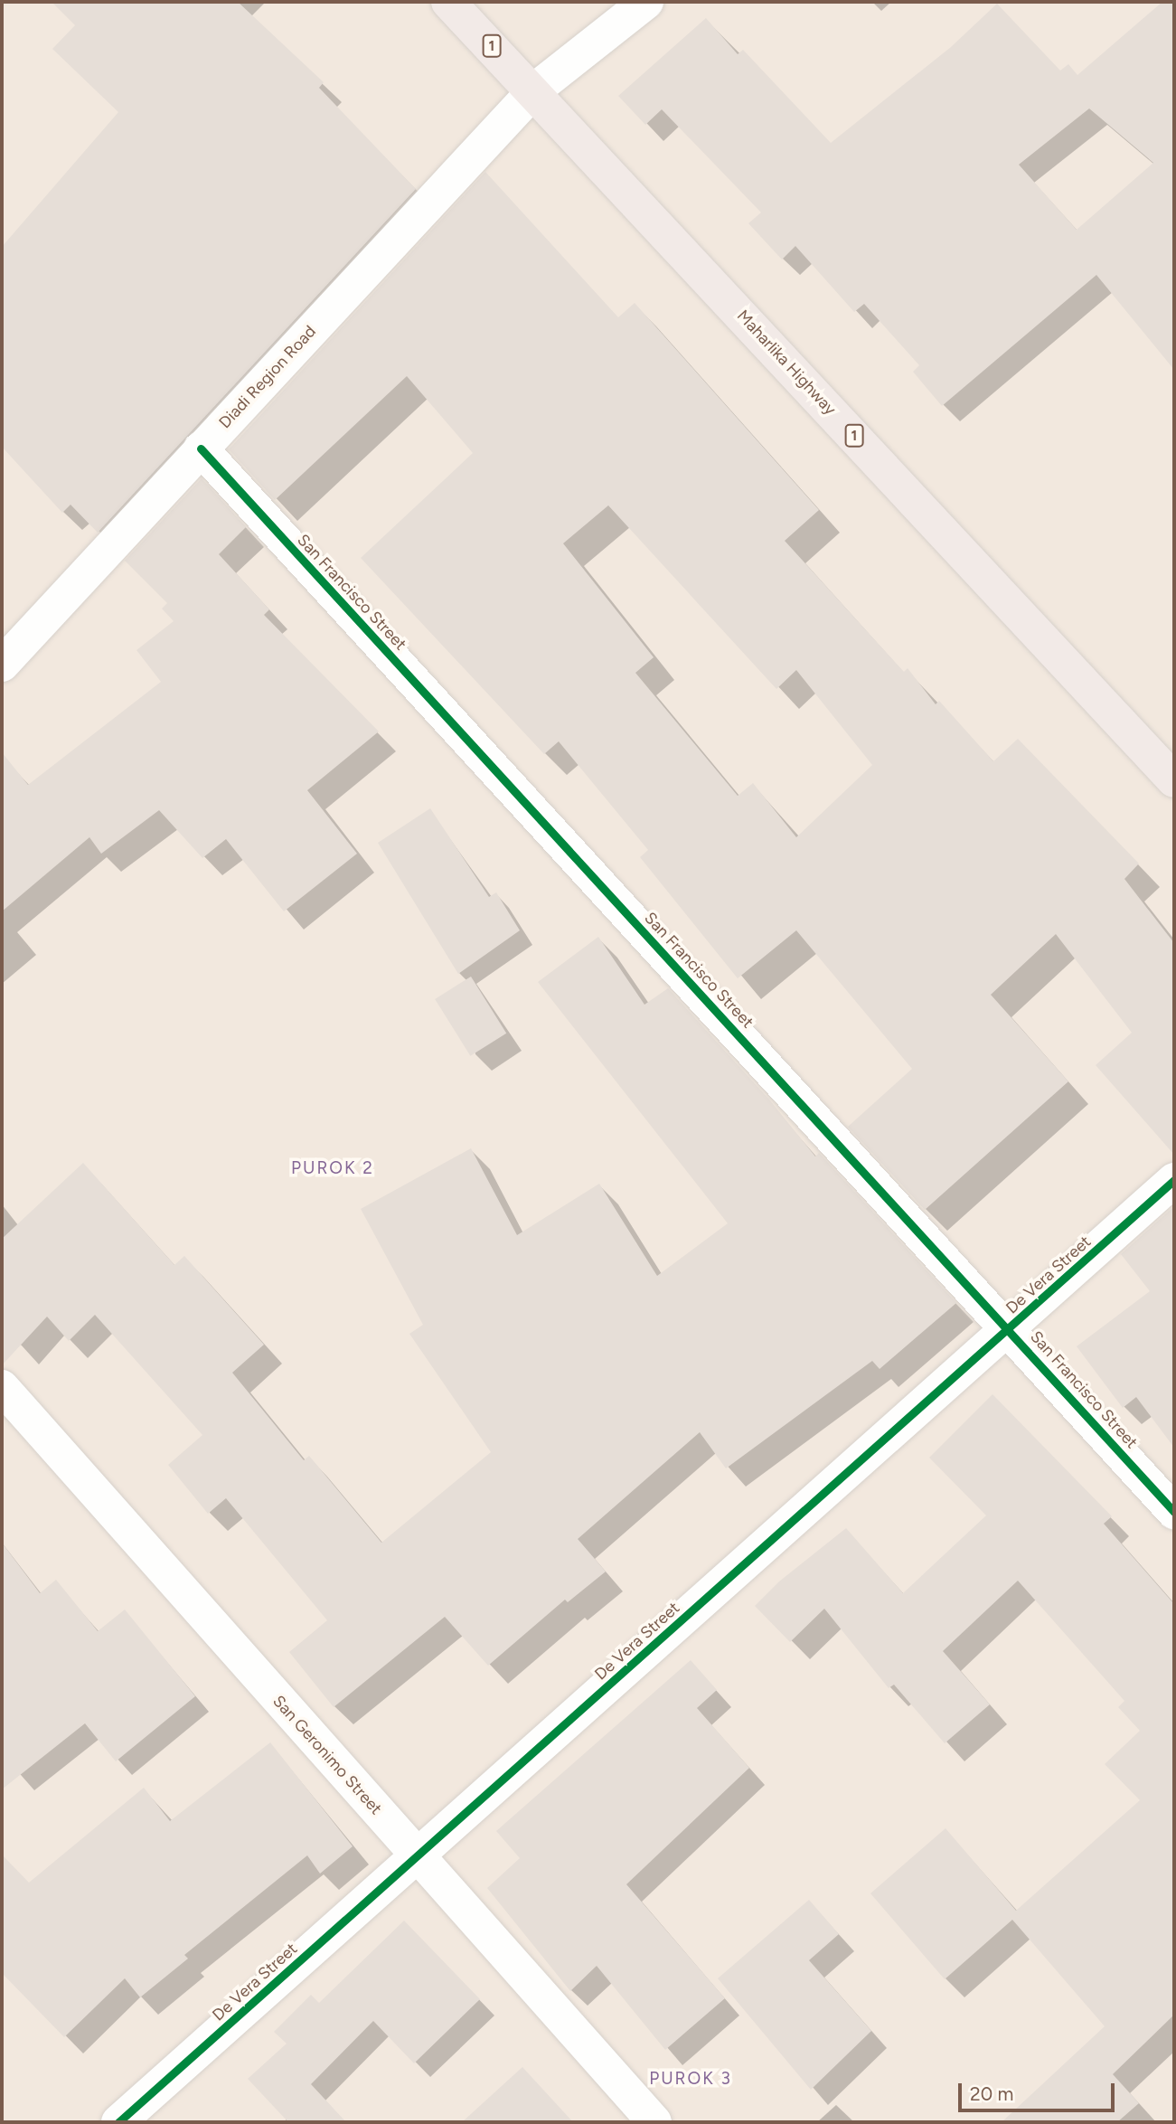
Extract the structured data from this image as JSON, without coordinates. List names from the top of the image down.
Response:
{
  "streets": {
    "highway": ["1", "Maharlika Highway"],
    "street": [
      "Diadi Region Road",
      "San Francisco Street",
      "De Vera Street",
      "San Geronimo Street"
    ]
  },
  "crossings": [
    ["Maharlika Highway", "Diadi Region Road"],
    ["Diadi Region Road", "San Francisco Street"],
    ["San Francisco Street", "De Vera Street"],
    ["De Vera Street", "San Geronimo Street"]
  ],
  "districts": ["PUROK 2", "PUROK 3"],
  "scale_bar": "20 m"
}
